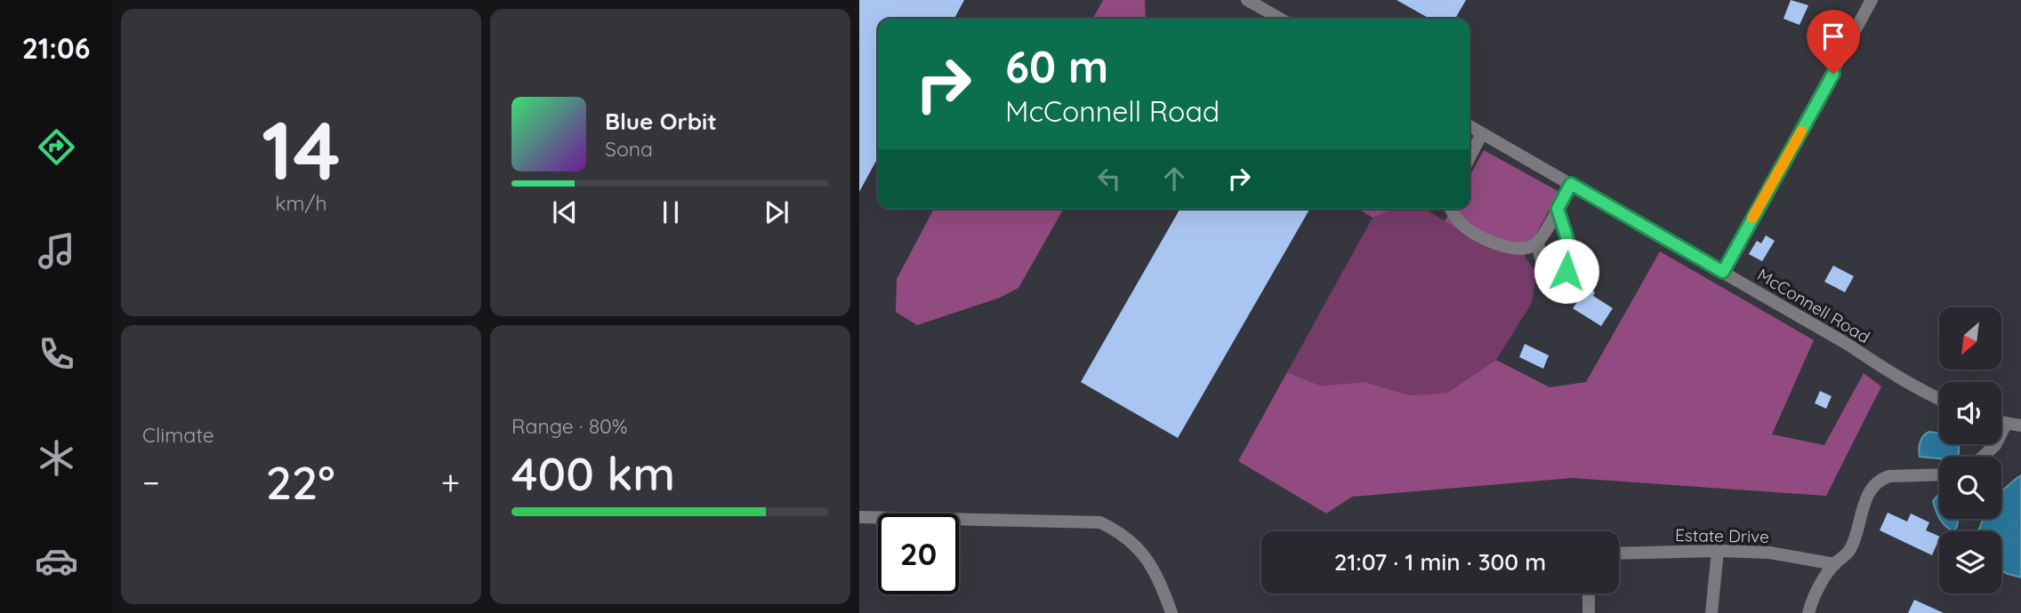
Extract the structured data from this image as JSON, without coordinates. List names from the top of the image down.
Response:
{
  "streets": {
    "street": ["McConnell Road", "Estate Drive"]
  },
  "north": "bottom left",
  "page": {
    "tabs": "21:06",
    "tile": [
      ["14", "km/h"],
      "Climate",
      ["Range · 80%", "400 km"]
    ],
    "turn": ["60 m", "McConnell Road"],
    "song": ["Blue Orbit", "Sona"],
    "heat": ["−", "22°", "+"],
    "limit": "20",
    "trip": "21:07 · 1 min · 300 m"
  }
}
